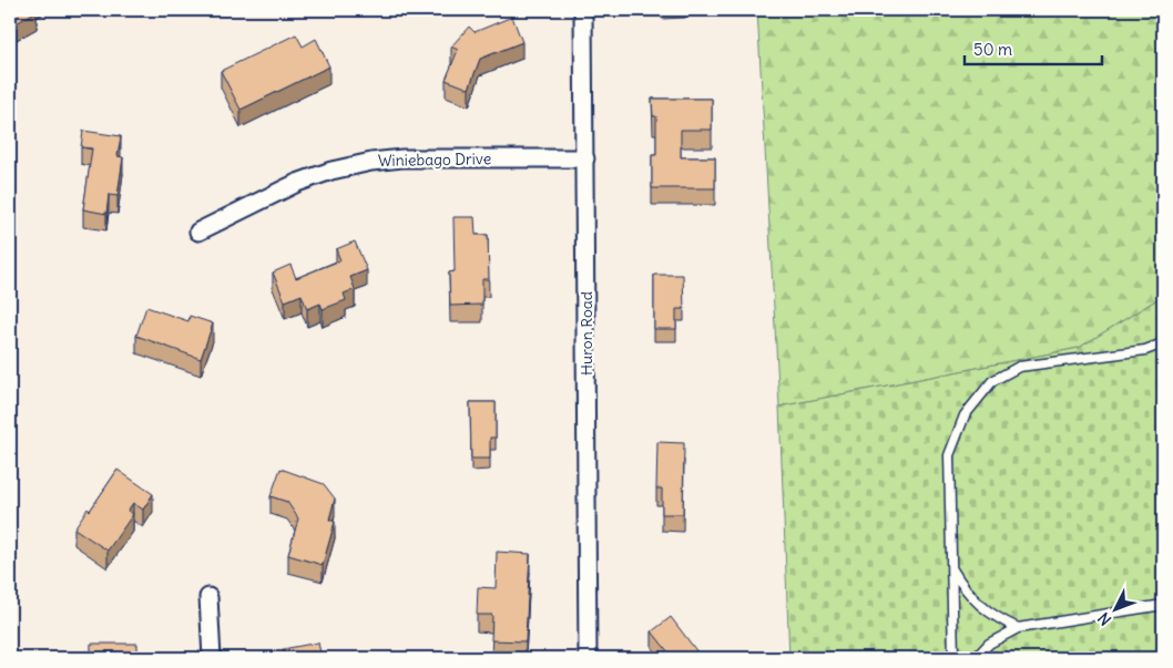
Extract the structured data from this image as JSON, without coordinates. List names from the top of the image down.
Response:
{
  "streets": {
    "street": ["Winiebago Drive", "Huron Road"]
  },
  "crossings": [
    ["Winiebago Drive", "Huron Road"]
  ],
  "scale_bar": "50 m",
  "north": "bottom left"
}
